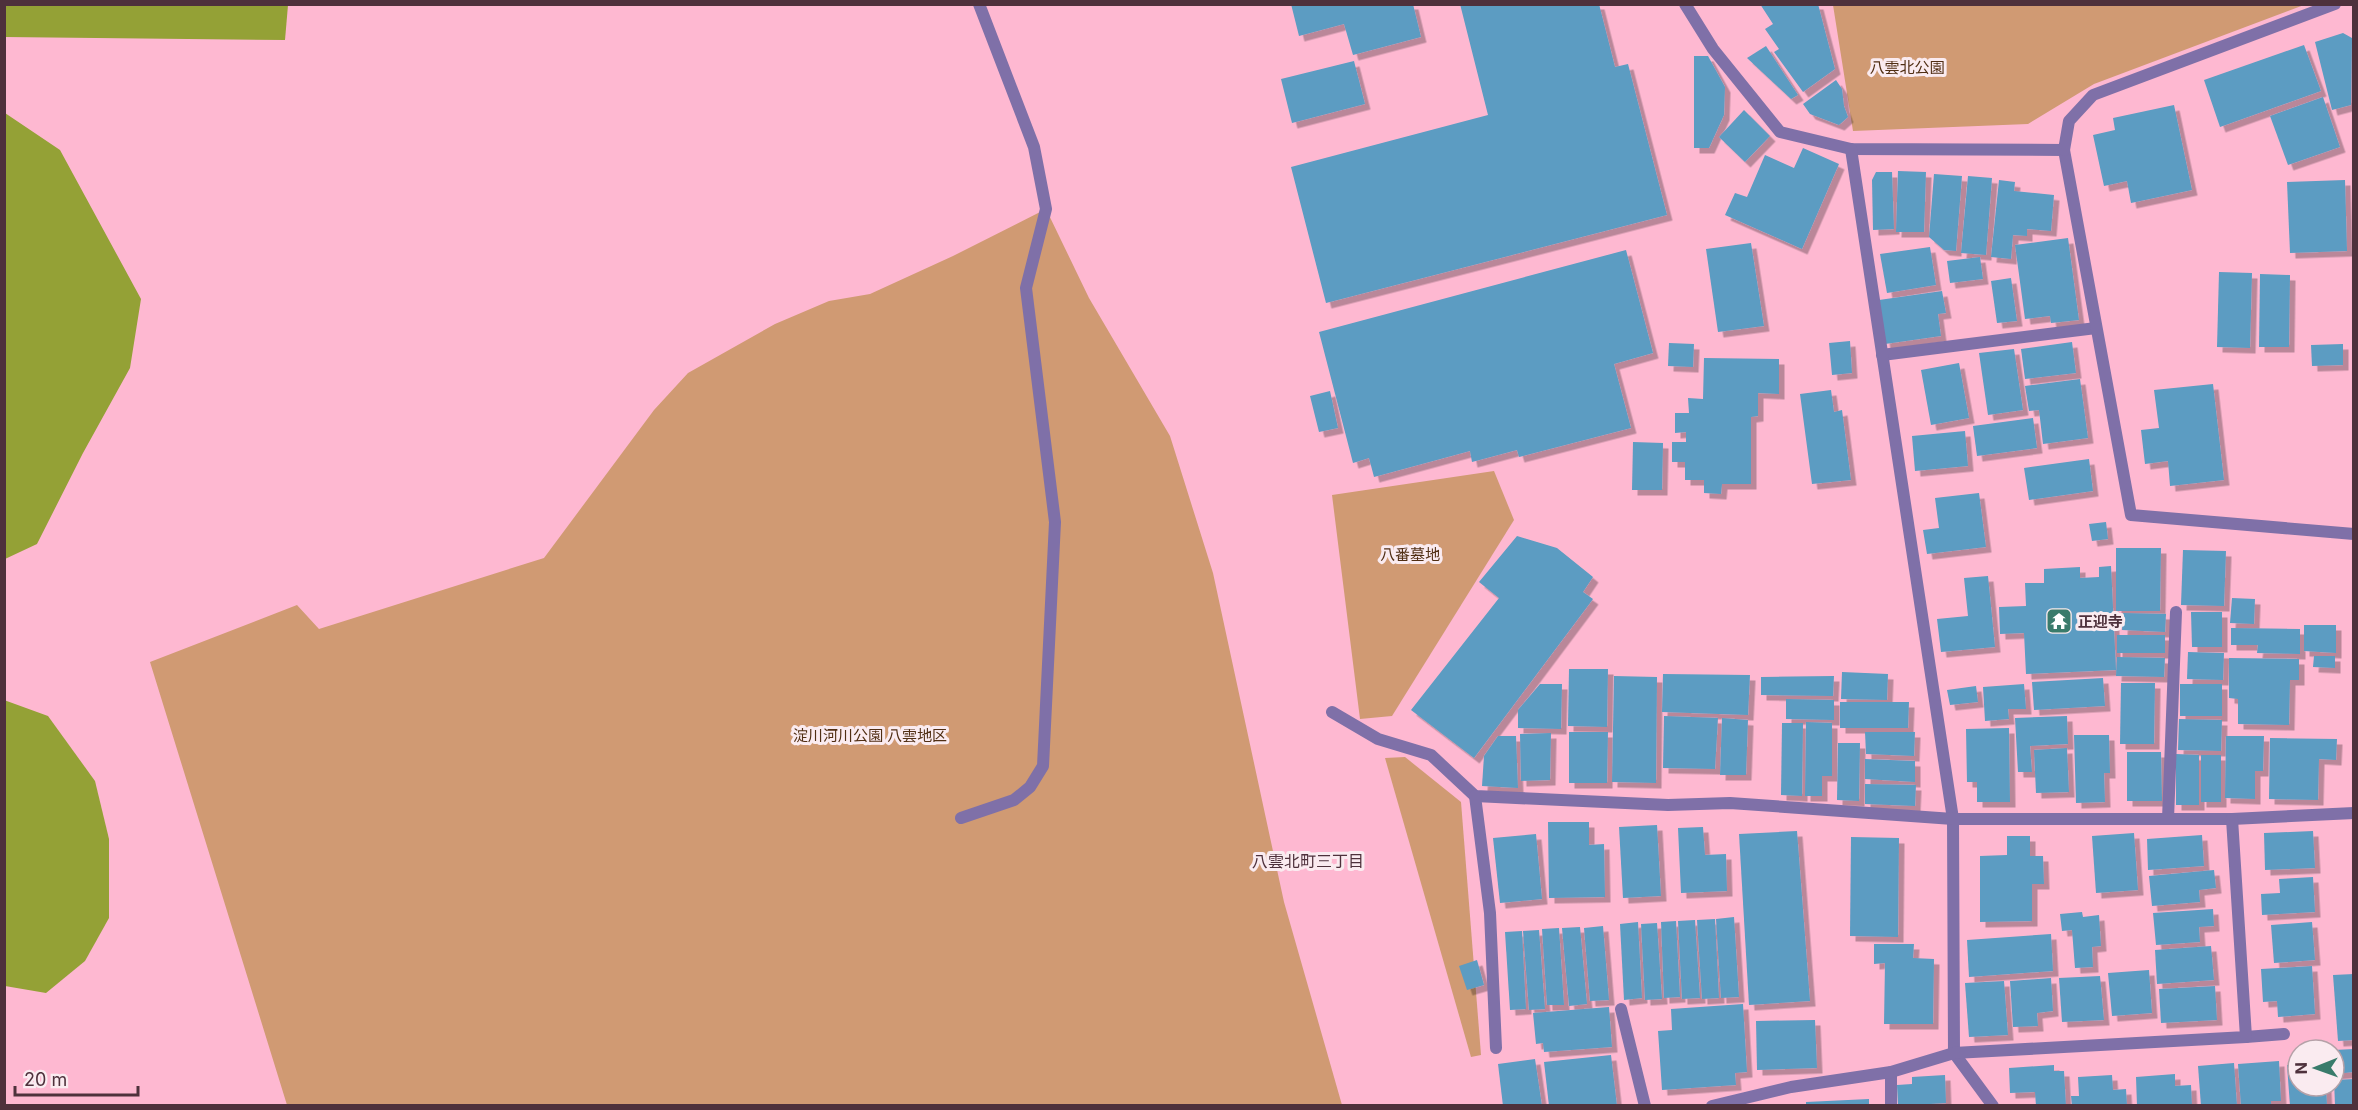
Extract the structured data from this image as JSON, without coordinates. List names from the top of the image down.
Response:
{
  "districts": ["八雲北町三丁目"],
  "parks": ["八雲北公園", "八番墓地", "淀川河川公園 八雲地区"],
  "places": {
    "temple": ["正迎寺"]
  },
  "scale_bar": "20 m",
  "north": "left"
}
